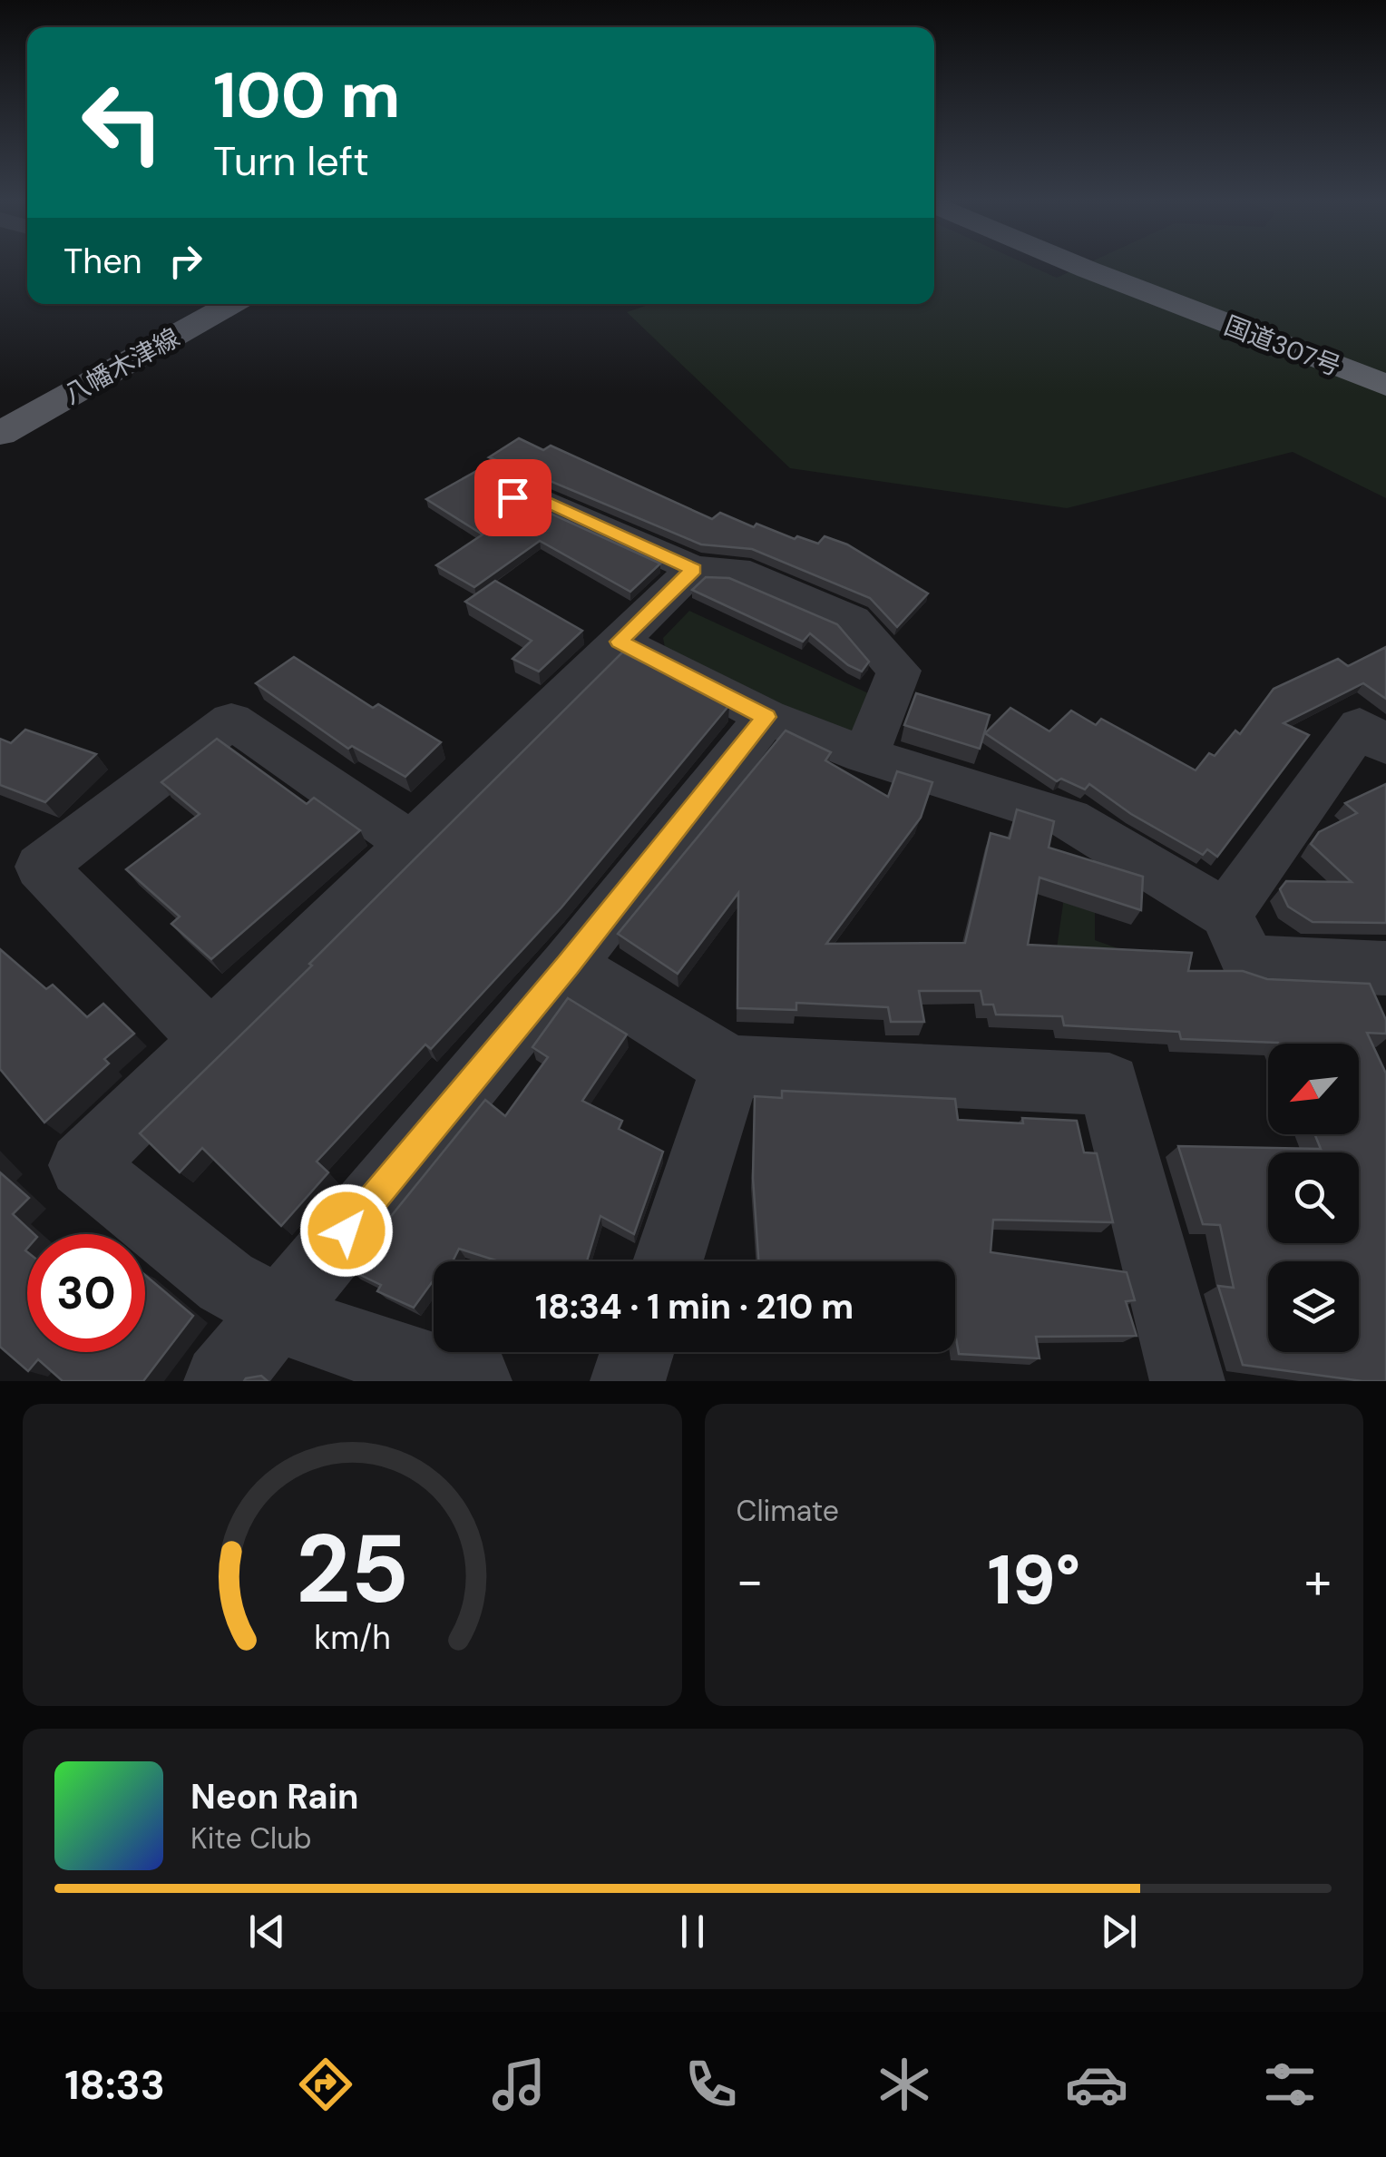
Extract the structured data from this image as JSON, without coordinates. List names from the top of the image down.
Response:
{
  "streets": {
    "highway": ["国道307号"],
    "main road": ["八幡木津線"]
  },
  "north": "bottom left",
  "page": {
    "turn": ["100 m", "Turn left"],
    "then": "Then",
    "limit": "30",
    "trip": "18:34 · 1 min · 210 m",
    "tile": "Climate",
    "heat": ["−", "19°", "+"],
    "song": ["Neon Rain", "Kite Club"],
    "tabs": "18:33",
    "gauge": ["25", "km/h"]
  }
}
